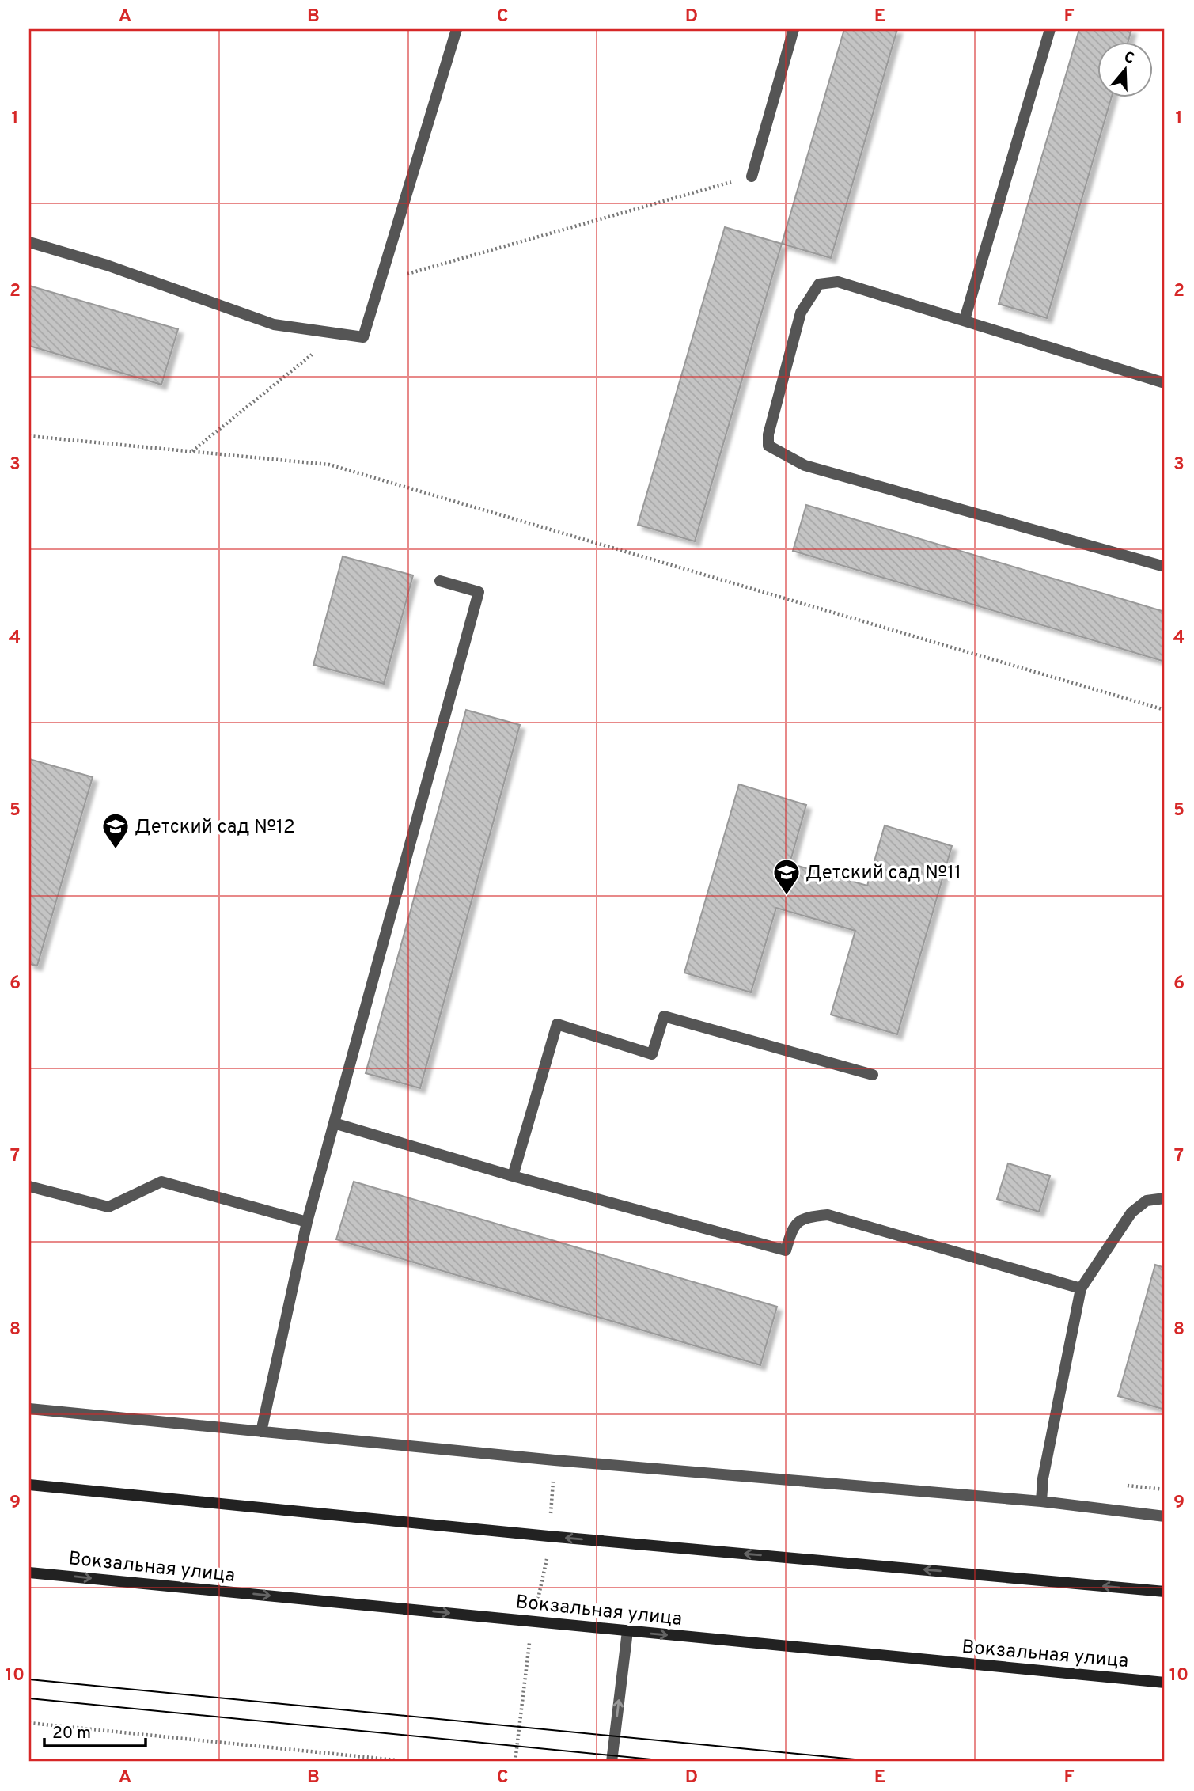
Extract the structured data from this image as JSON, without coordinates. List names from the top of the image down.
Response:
{
  "streets": {
    "main road": ["Вокзальная улица"]
  },
  "places": {
    "school or university": ["Детский сад №12", "Детский сад №11"]
  },
  "scale_bar": "20 m",
  "north": "top",
  "grid": {
    "columns": [
      "A",
      "B",
      "C",
      "D",
      "E",
      "F"
    ],
    "rows": [
      "1",
      "2",
      "3",
      "4",
      "5",
      "6",
      "7",
      "8",
      "9",
      "10"
    ]
  }
}
